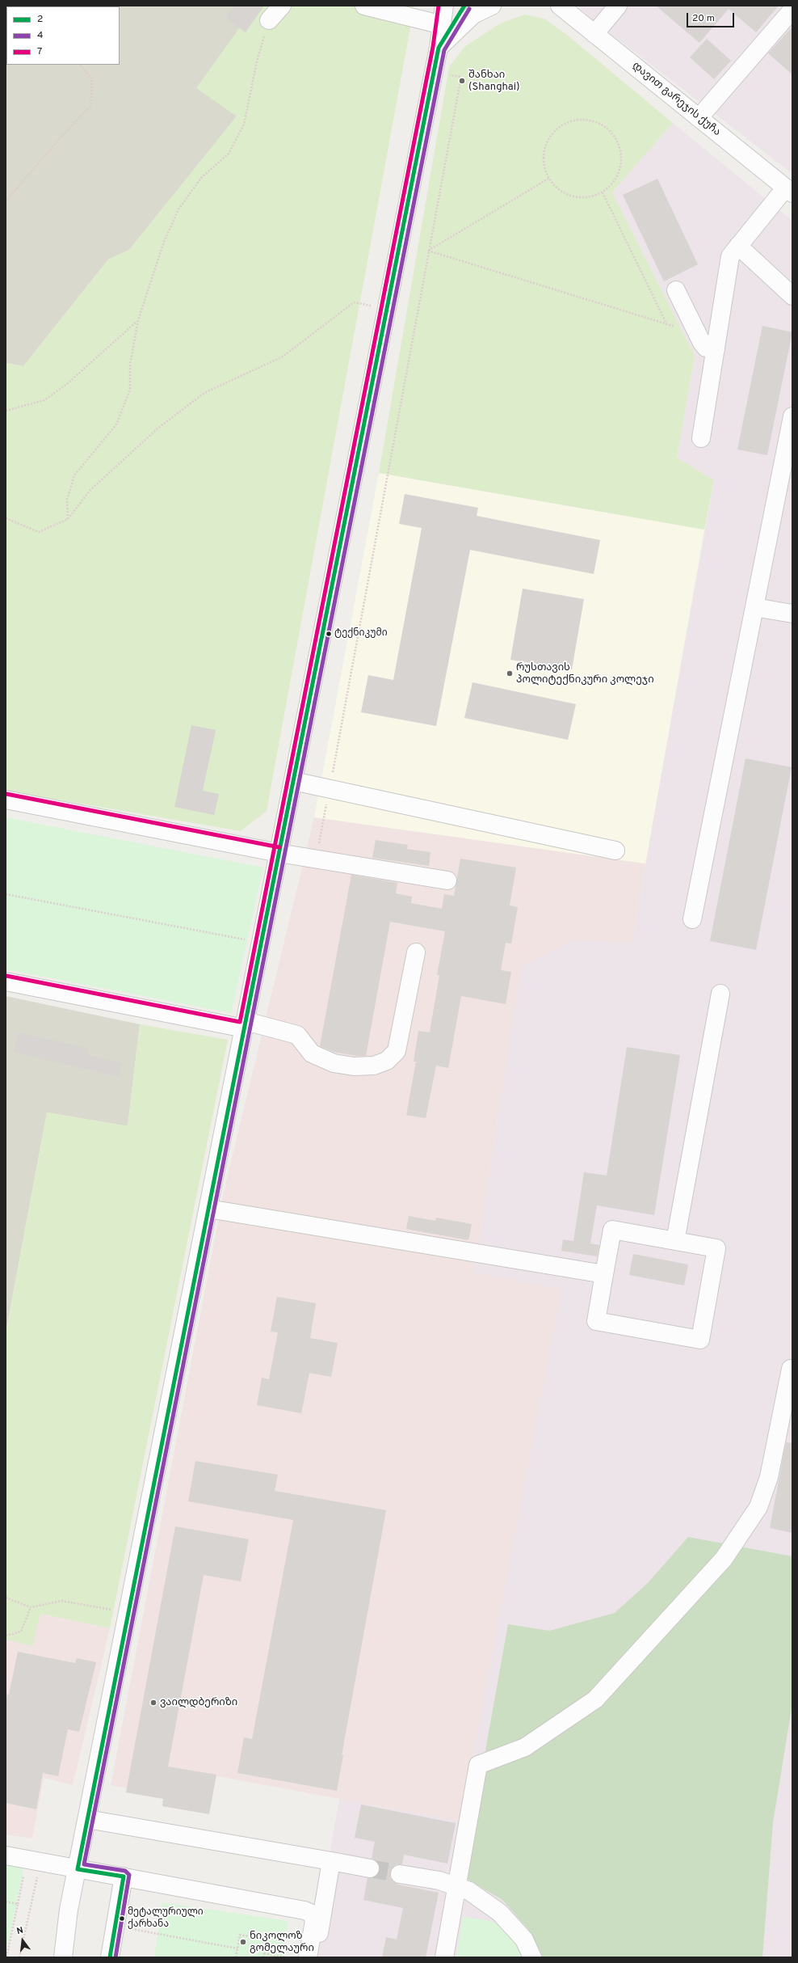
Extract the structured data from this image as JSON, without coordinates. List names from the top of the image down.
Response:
{
  "streets": {
    "street": ["დავით გარეჯის ქუჩა"]
  },
  "places": [
    "შანხაი (Shanghai)",
    "ტექნიკუმი",
    "რუსთავის პოლიტექნიკური კოლეჯი",
    "ვაილდბერიზი",
    "მეტალურიული ქარხანა",
    "ნიკოლოზ გომელაური"
  ],
  "lines": ["transit line 2", "transit line 7", "transit line 4"],
  "legend": ["2", "4", "7"],
  "scale_bar": "20 m",
  "north": "top"
}
